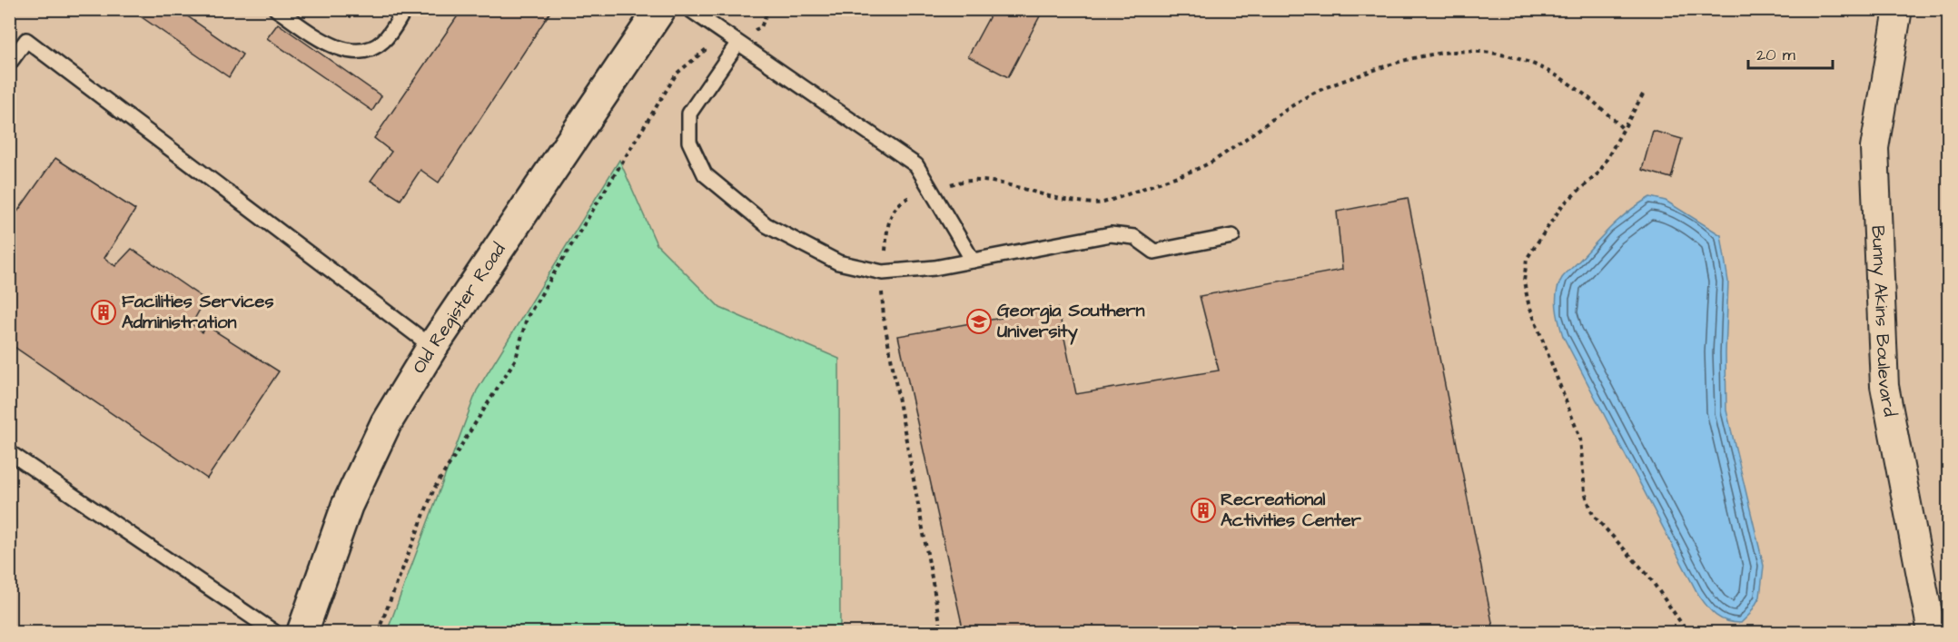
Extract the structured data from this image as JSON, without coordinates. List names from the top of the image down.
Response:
{
  "streets": {
    "street": ["Old Register Road", "Bunny Akins Boulevard"]
  },
  "places": {
    "building": ["Facilities Services Administration", "Recreational Activities Center"],
    "school or university": ["Georgia Southern University"]
  },
  "scale_bar": "20 m"
}
